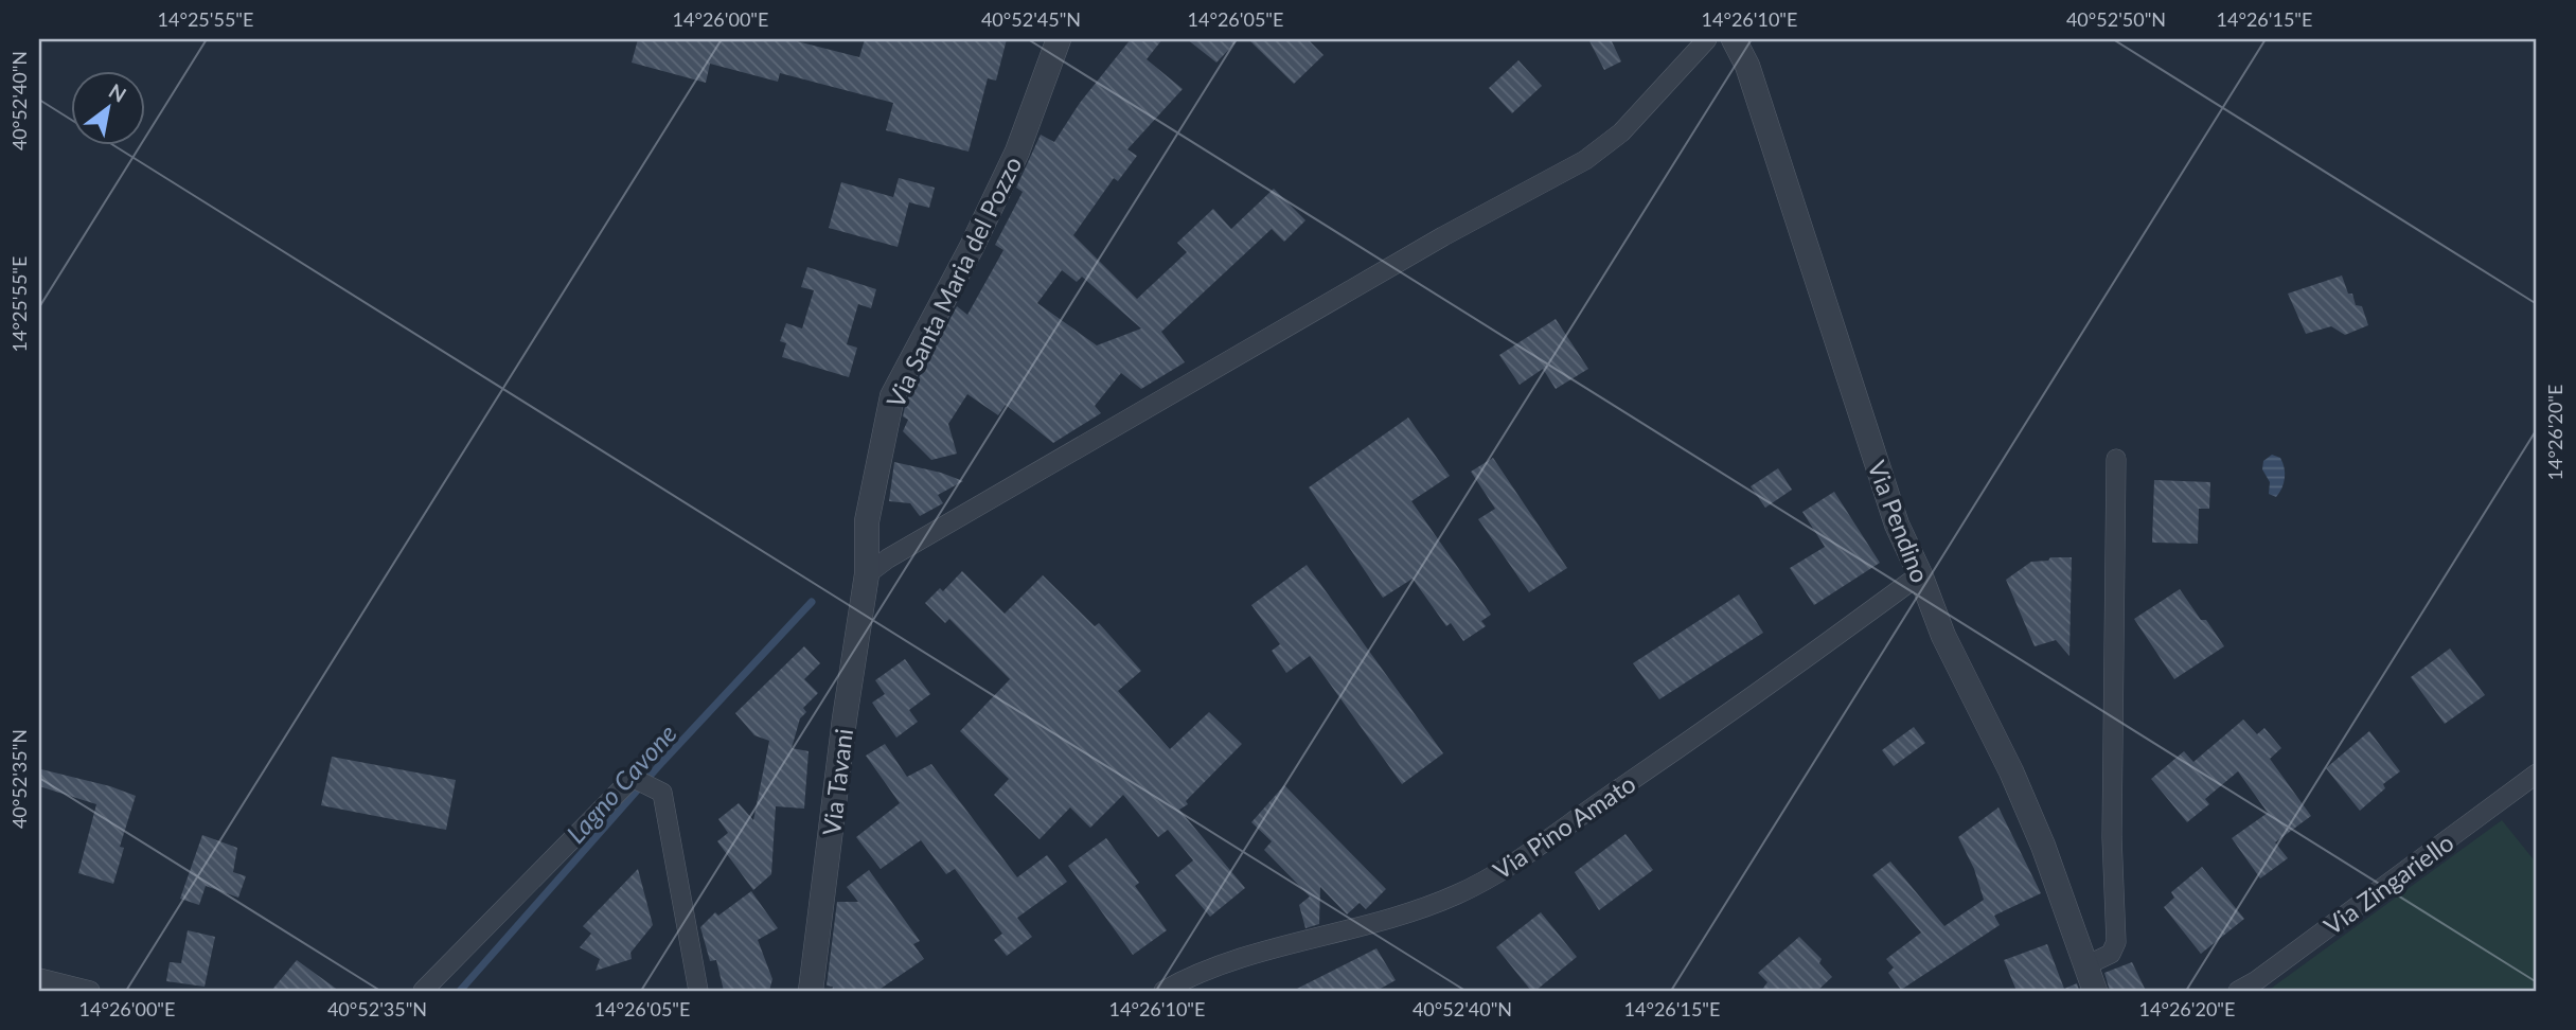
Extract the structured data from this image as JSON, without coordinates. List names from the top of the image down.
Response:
{
  "streets": {
    "street": [
      "Via Santa Maria del Pozzo",
      "Via Pendino",
      "Via Tavani",
      "Via Pino Amato",
      "Via Zingariello"
    ]
  },
  "crossings": [
    ["Via Santa Maria del Pozzo", "Via Tavani"],
    ["Via Pendino", "Via Pino Amato"]
  ],
  "water": ["Lagno Cavone"],
  "north": "top right",
  "coordinates": [
    "14°25'55\"E",
    "14°26'00\"E",
    "40°52'45\"N",
    "14°26'05\"E",
    "14°26'10\"E",
    "40°52'50\"N",
    "14°26'15\"E",
    "40°52'40\"N",
    "14°26'20\"E",
    "40°52'35\"N"
  ]
}
